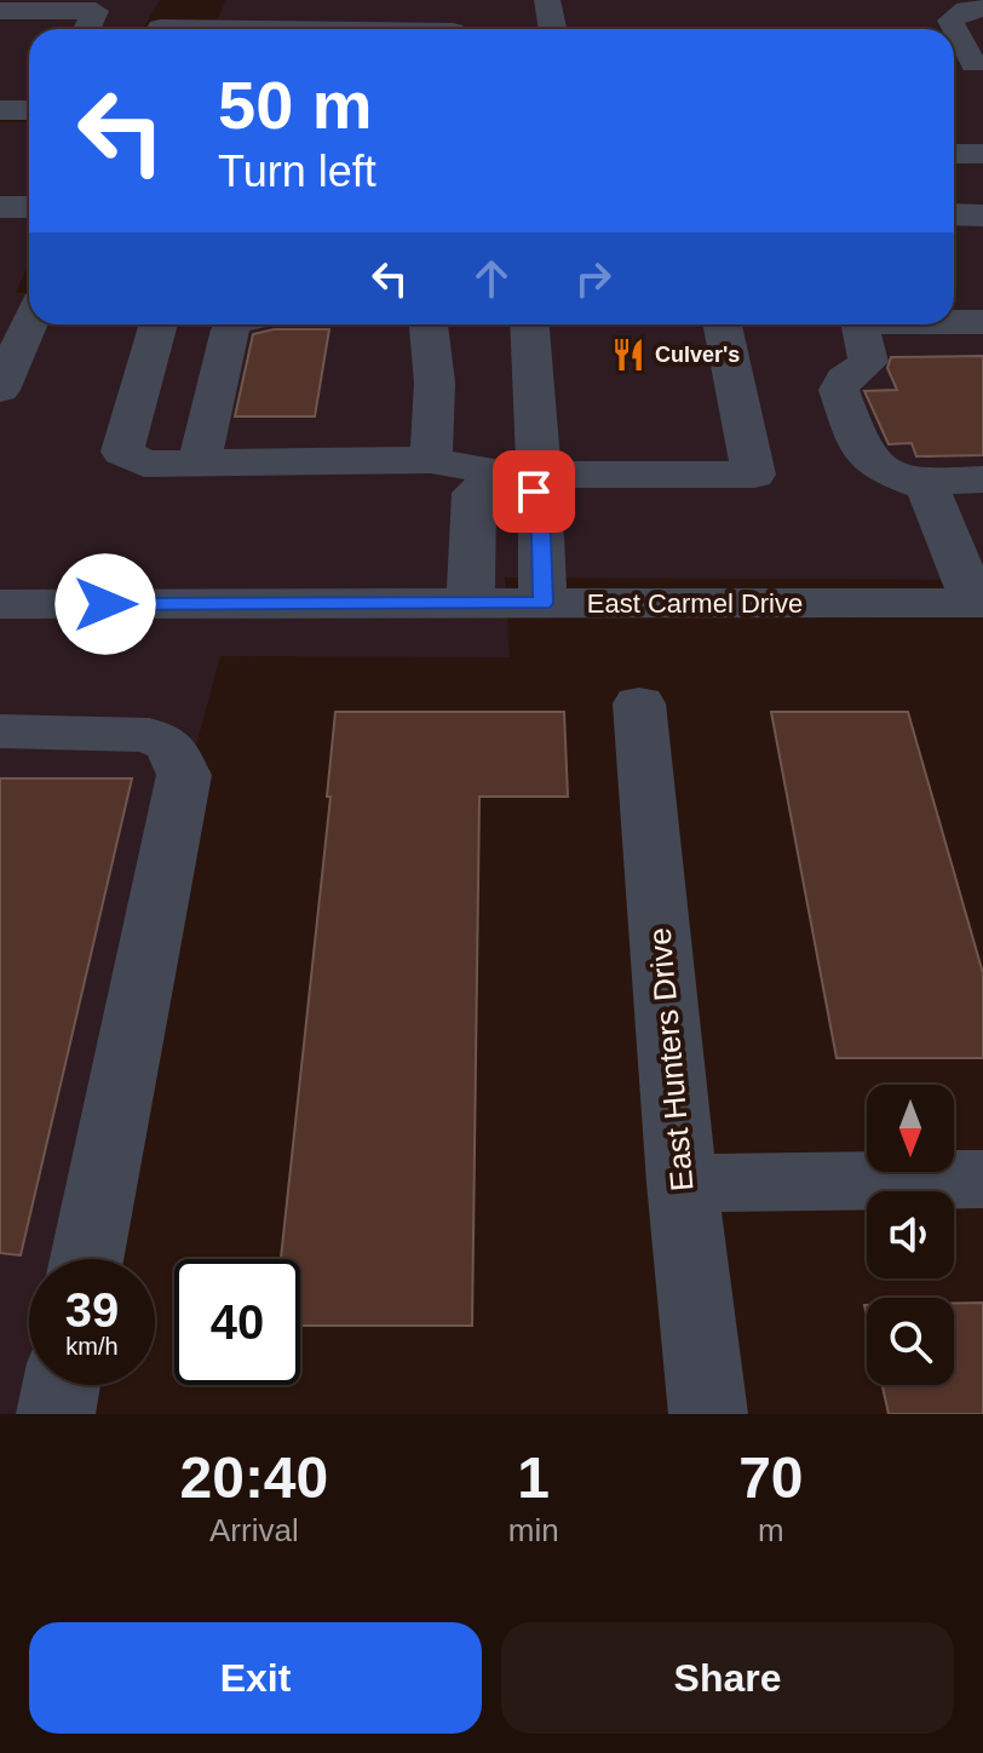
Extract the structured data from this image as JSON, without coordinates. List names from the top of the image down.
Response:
{
  "streets": {
    "street": ["East Carmel Drive", "East Hunters Drive"]
  },
  "places": {
    "restaurant": ["Culver's"]
  },
  "north": "bottom",
  "page": {
    "turn": ["50 m", "Turn left"],
    "speed": "39 km/h",
    "limit": "40",
    "eta": [
      "20:40",
      "Arrival",
      "1",
      "min",
      "70",
      "m"
    ],
    "buttons": ["Exit", "Share"]
  }
}
